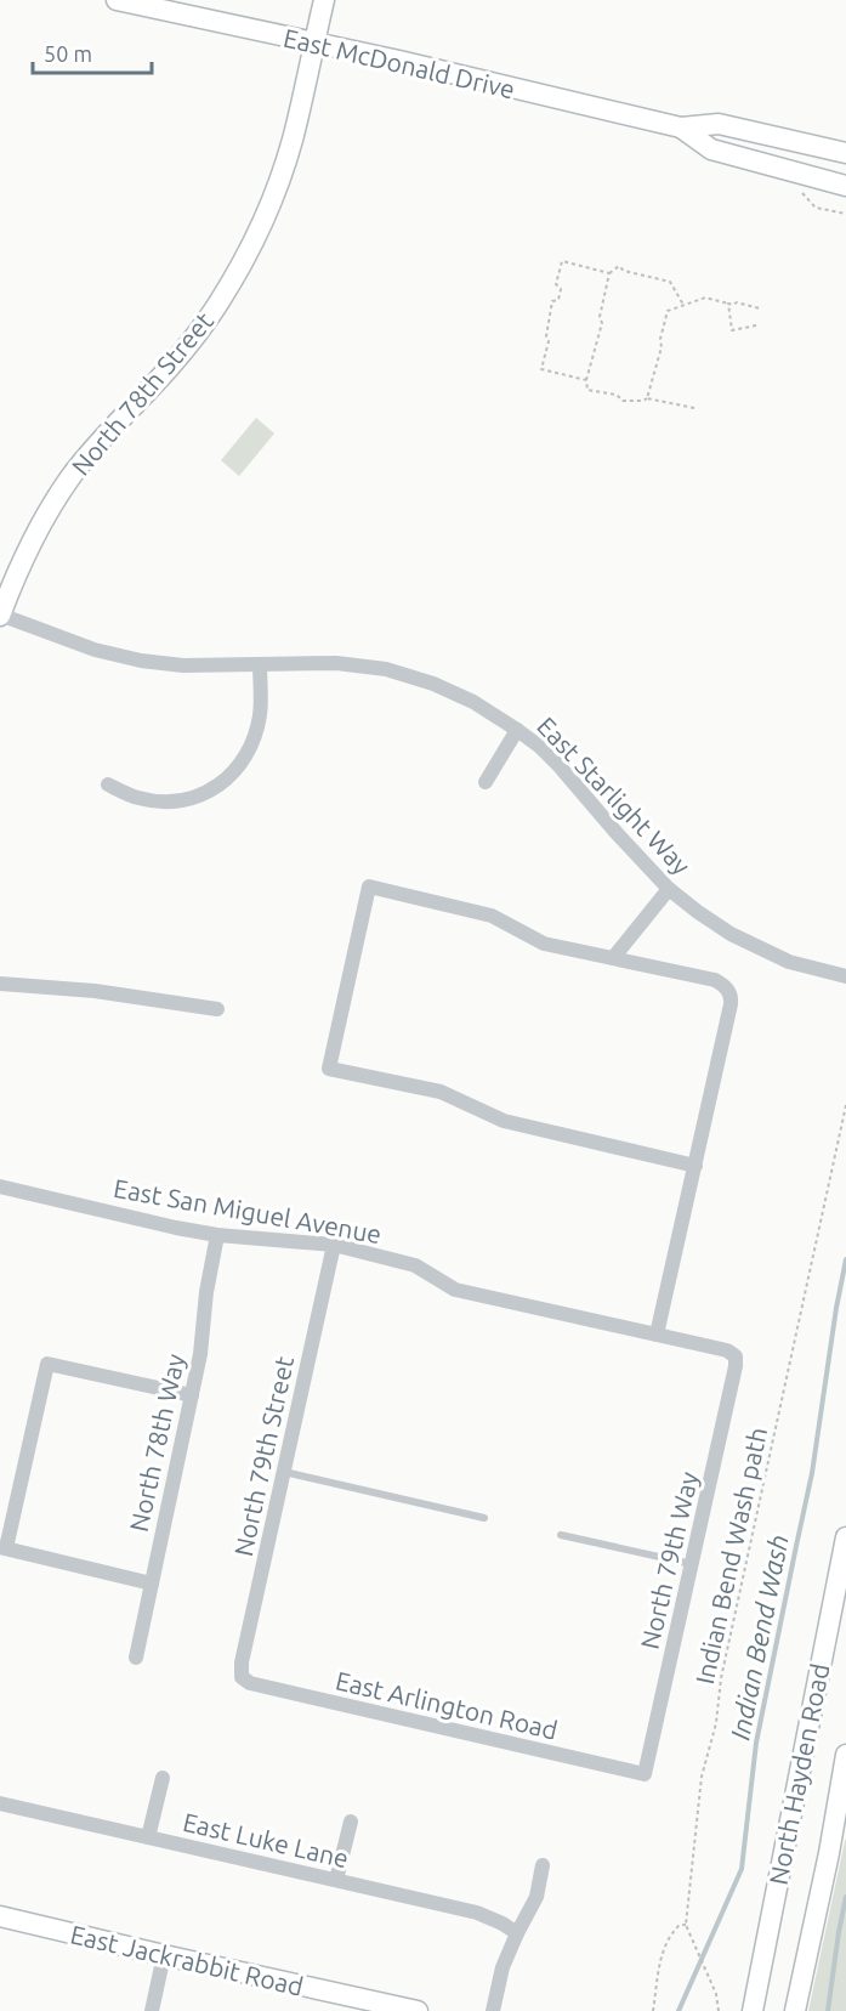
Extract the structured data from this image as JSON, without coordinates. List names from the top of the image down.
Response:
{
  "streets": {
    "main road": [
      "East McDonald Drive",
      "North 78th Street",
      "North Hayden Road",
      "East Jackrabbit Road"
    ],
    "street": [
      "East Starlight Way",
      "East San Miguel Avenue",
      "North 78th Way",
      "North 79th Street",
      "North 79th Way",
      "East Arlington Road",
      "East Luke Lane"
    ],
    "path": ["Indian Bend Wash path"]
  },
  "crossings": [
    ["East McDonald Drive", "North 78th Street"],
    ["North 78th Street", "East Starlight Way"],
    ["East San Miguel Avenue", "North 78th Way"],
    ["East San Miguel Avenue", "North 79th Street"],
    ["East San Miguel Avenue", "North 79th Way"],
    ["North 79th Street", "East Arlington Road"],
    ["North 79th Way", "East Arlington Road"]
  ],
  "water": ["Indian Bend Wash"],
  "scale_bar": "50 m"
}
